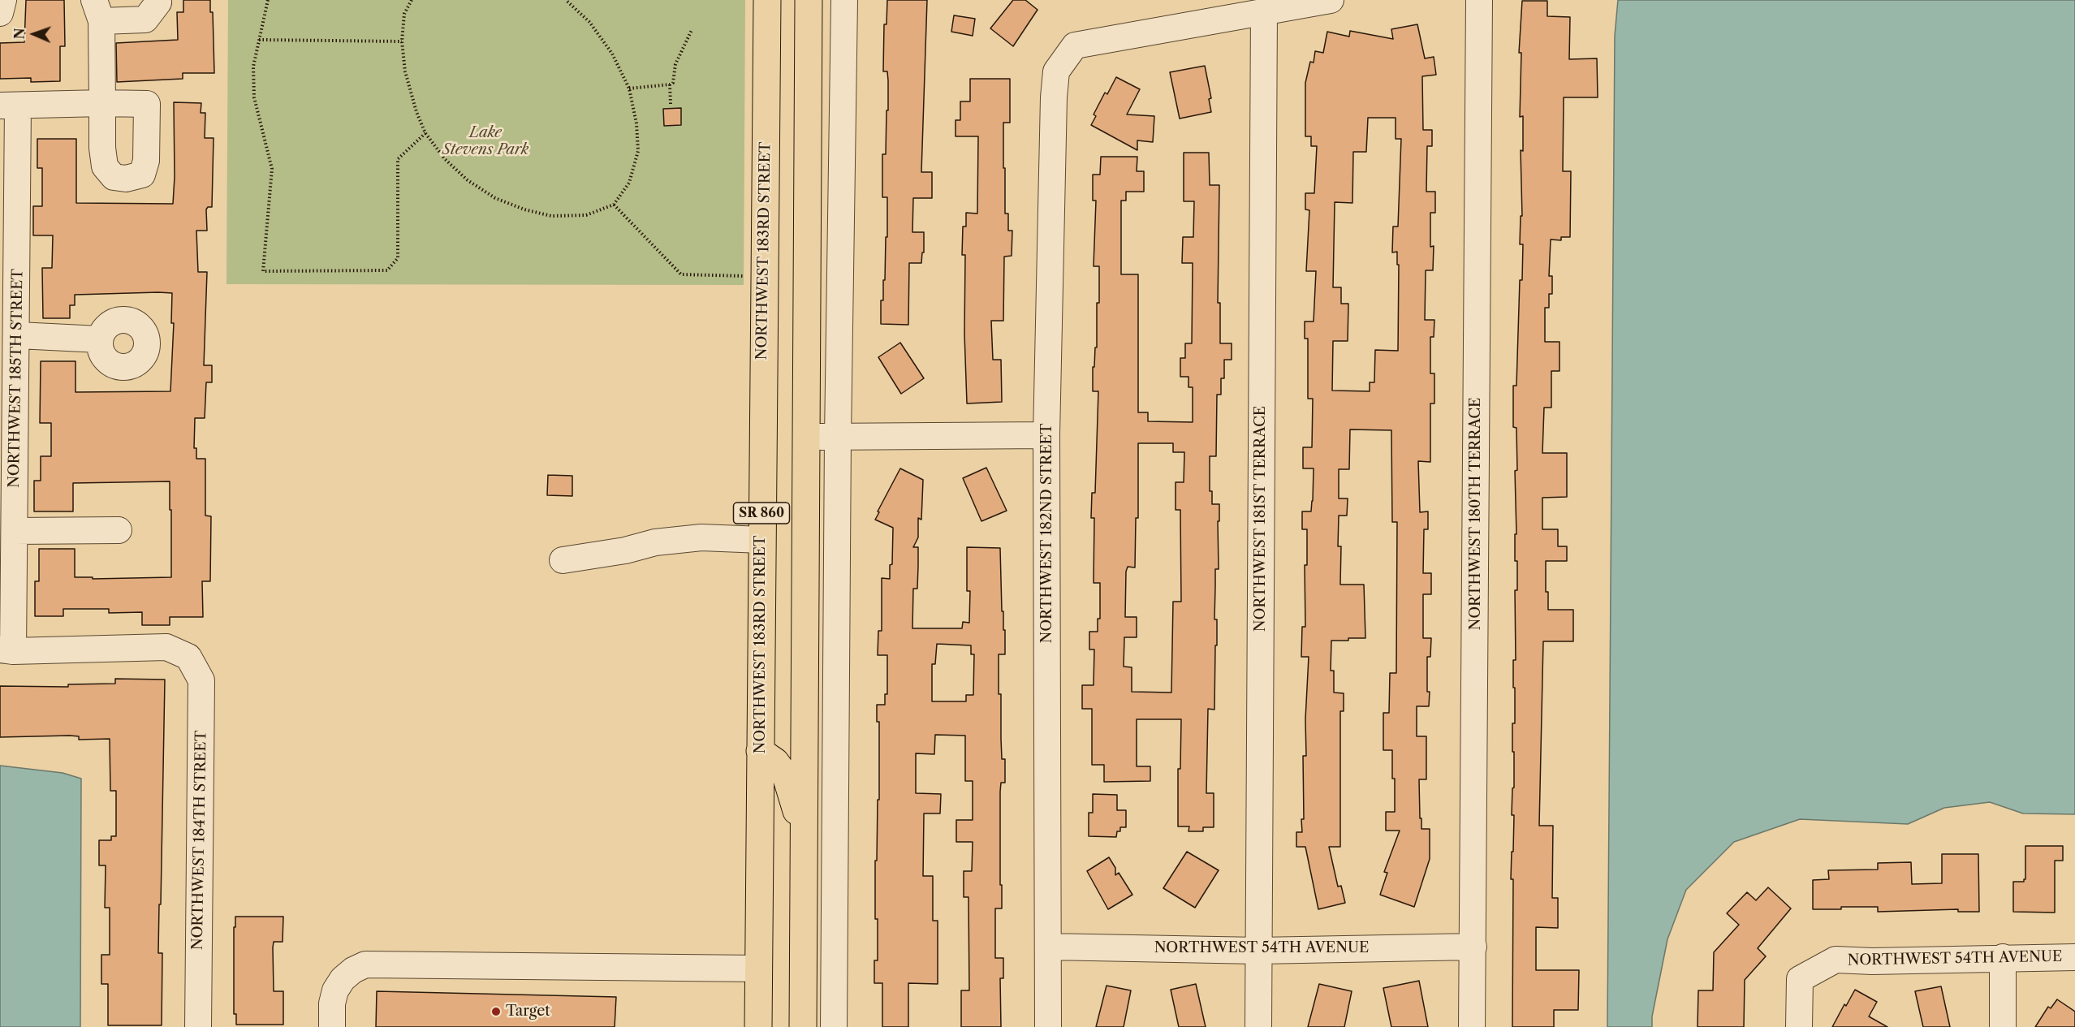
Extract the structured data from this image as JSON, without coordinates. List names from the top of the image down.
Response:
{
  "streets": {
    "main road": ["NORTHWEST 183RD STREET", "SR 860"],
    "street": [
      "NORTHWEST 185TH STREET",
      "NORTHWEST 180TH TERRACE",
      "NORTHWEST 181ST TERRACE",
      "NORTHWEST 182ND STREET",
      "NORTHWEST 184TH STREET",
      "NORTHWEST 54TH AVENUE"
    ]
  },
  "crossings": [
    ["NORTHWEST 185TH STREET", "NORTHWEST 184TH STREET"],
    ["NORTHWEST 180TH TERRACE", "NORTHWEST 54TH AVENUE"],
    ["NORTHWEST 181ST TERRACE", "NORTHWEST 182ND STREET"],
    ["NORTHWEST 181ST TERRACE", "NORTHWEST 54TH AVENUE"],
    ["NORTHWEST 182ND STREET", "NORTHWEST 54TH AVENUE"]
  ],
  "parks": ["Lake Stevens Park"],
  "places": ["Target"],
  "north": "left"
}
